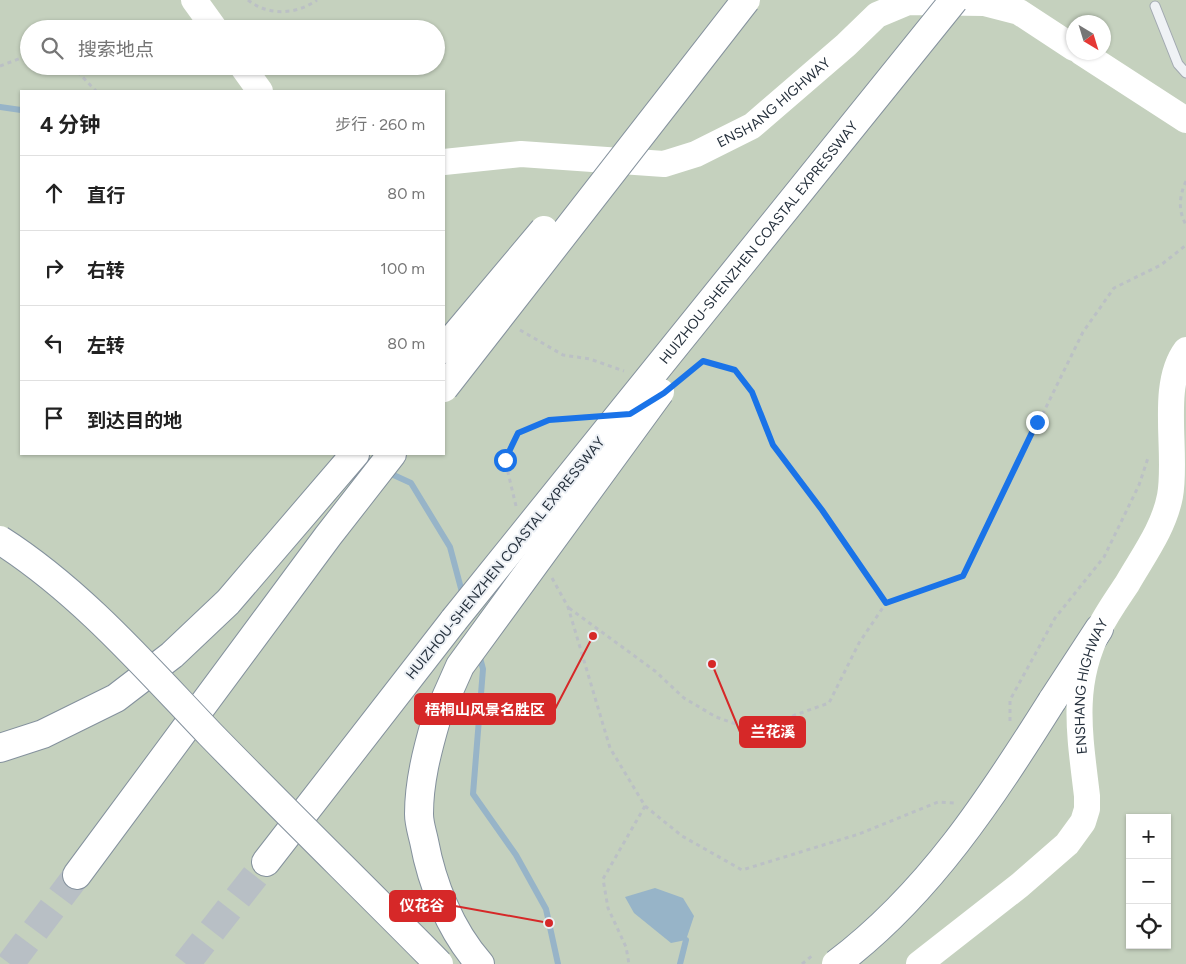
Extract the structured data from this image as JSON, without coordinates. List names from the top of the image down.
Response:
{
  "streets": {
    "highway": ["HUIZHOU-SHENZHEN COASTAL EXPRESSWAY"],
    "street": ["ENSHANG HIGHWAY"]
  },
  "places": ["梧桐山风景名胜区", "兰花溪", "仪花谷"],
  "north": "bottom right",
  "page": {
    "search": "搜索地点",
    "heading": ["4 分钟", "步行 · 260 m"],
    "list": [
      ["直行", "80 m"],
      ["右转", "100 m"],
      ["左转", "80 m"],
      "到达目的地"
    ],
    "map_buttons": ["+", "−"]
  }
}
